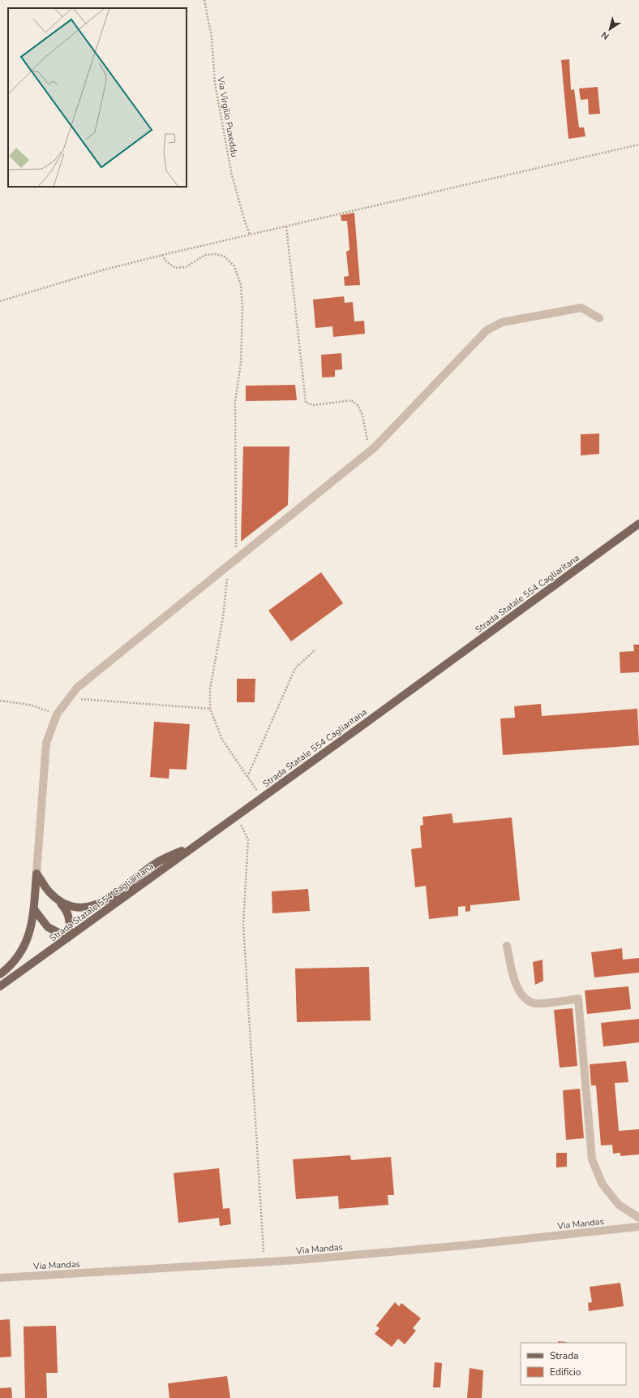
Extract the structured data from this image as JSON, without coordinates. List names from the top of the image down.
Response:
{
  "streets": {
    "main road": ["Strada Statale 554 Cagliaritana"],
    "street": ["Via Mandas"],
    "path": ["Via Virgilio Puxeddu"]
  },
  "legend": ["Strada", "Edificio"],
  "north": "bottom left"
}
